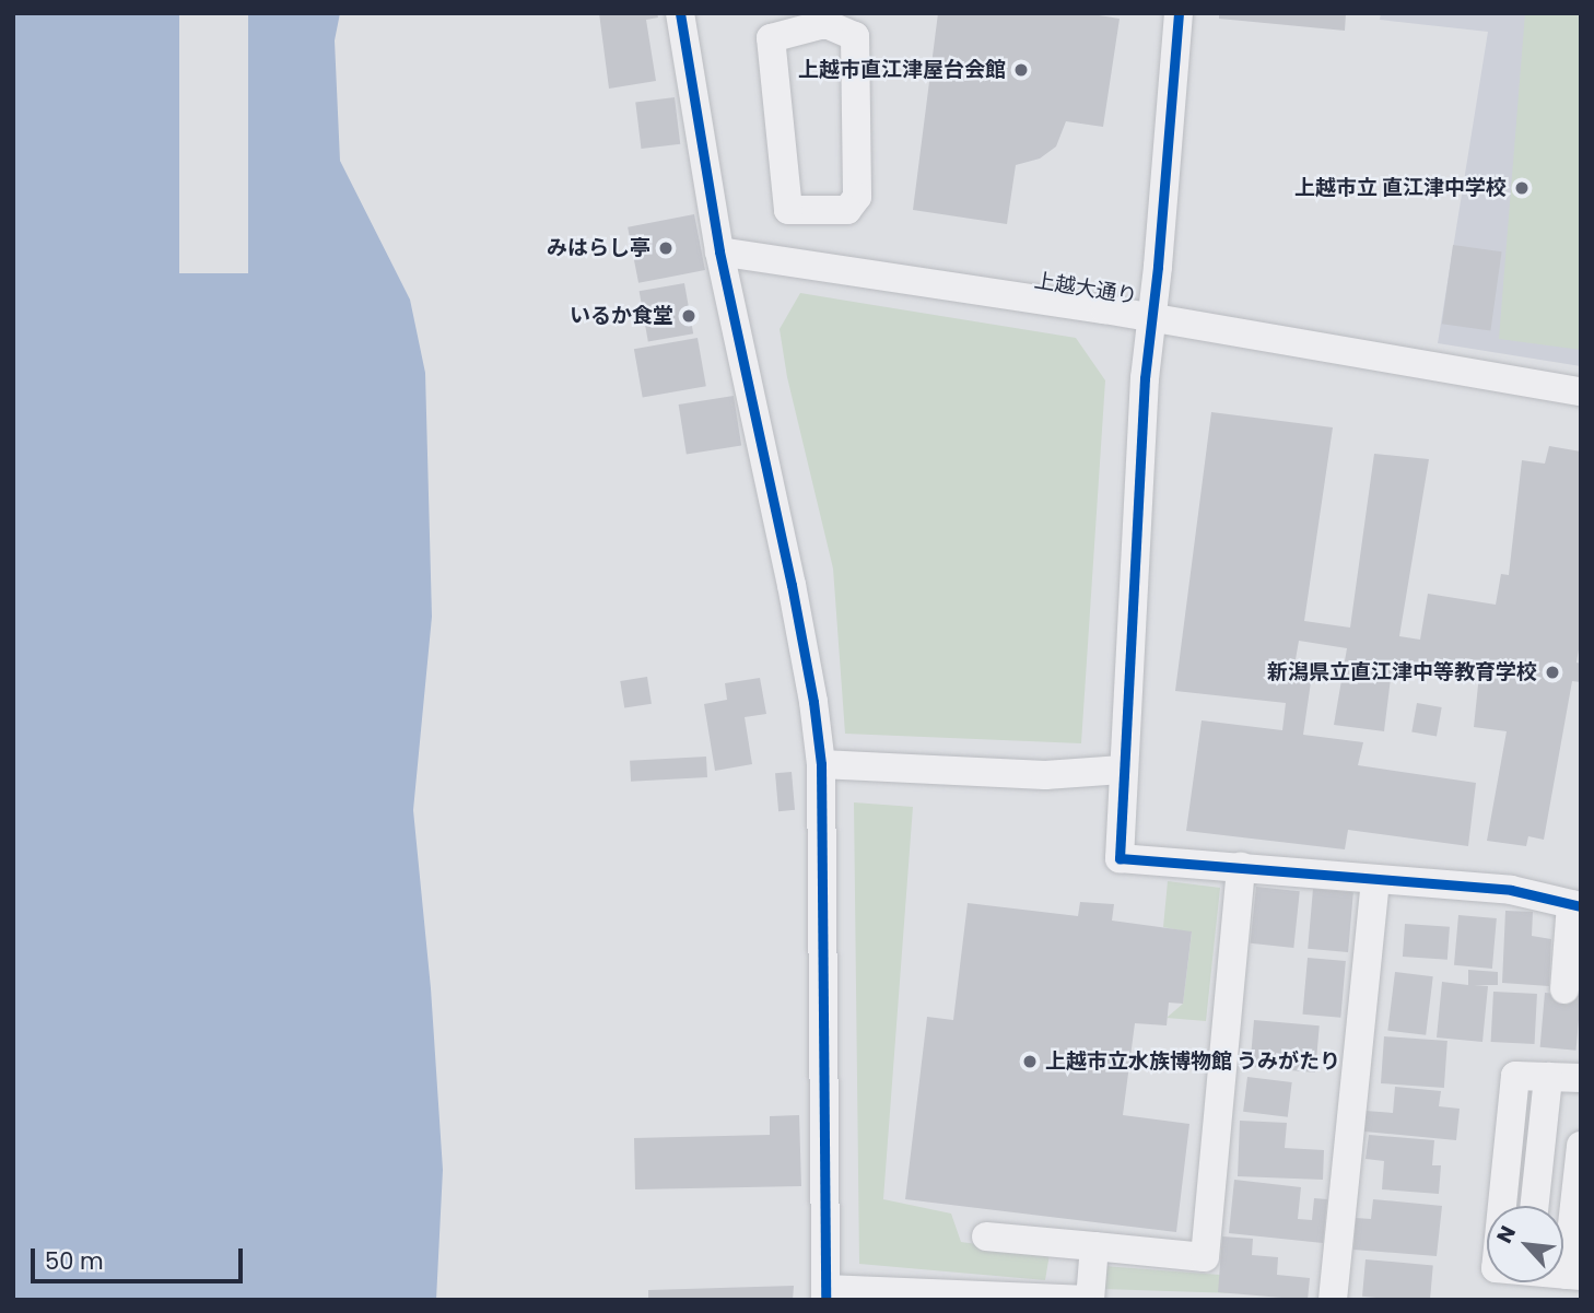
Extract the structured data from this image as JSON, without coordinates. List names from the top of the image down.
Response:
{
  "streets": {
    "street": ["上越大通り"]
  },
  "places": [
    "上越市直江津屋台会館",
    "上越市立 直江津中学校",
    "みはらし亭",
    "いるか食堂",
    "新潟県立直江津中等教育学校",
    "上越市立水族博物館 うみがたり"
  ],
  "scale_bar": "50 m",
  "north": "top left"
}
